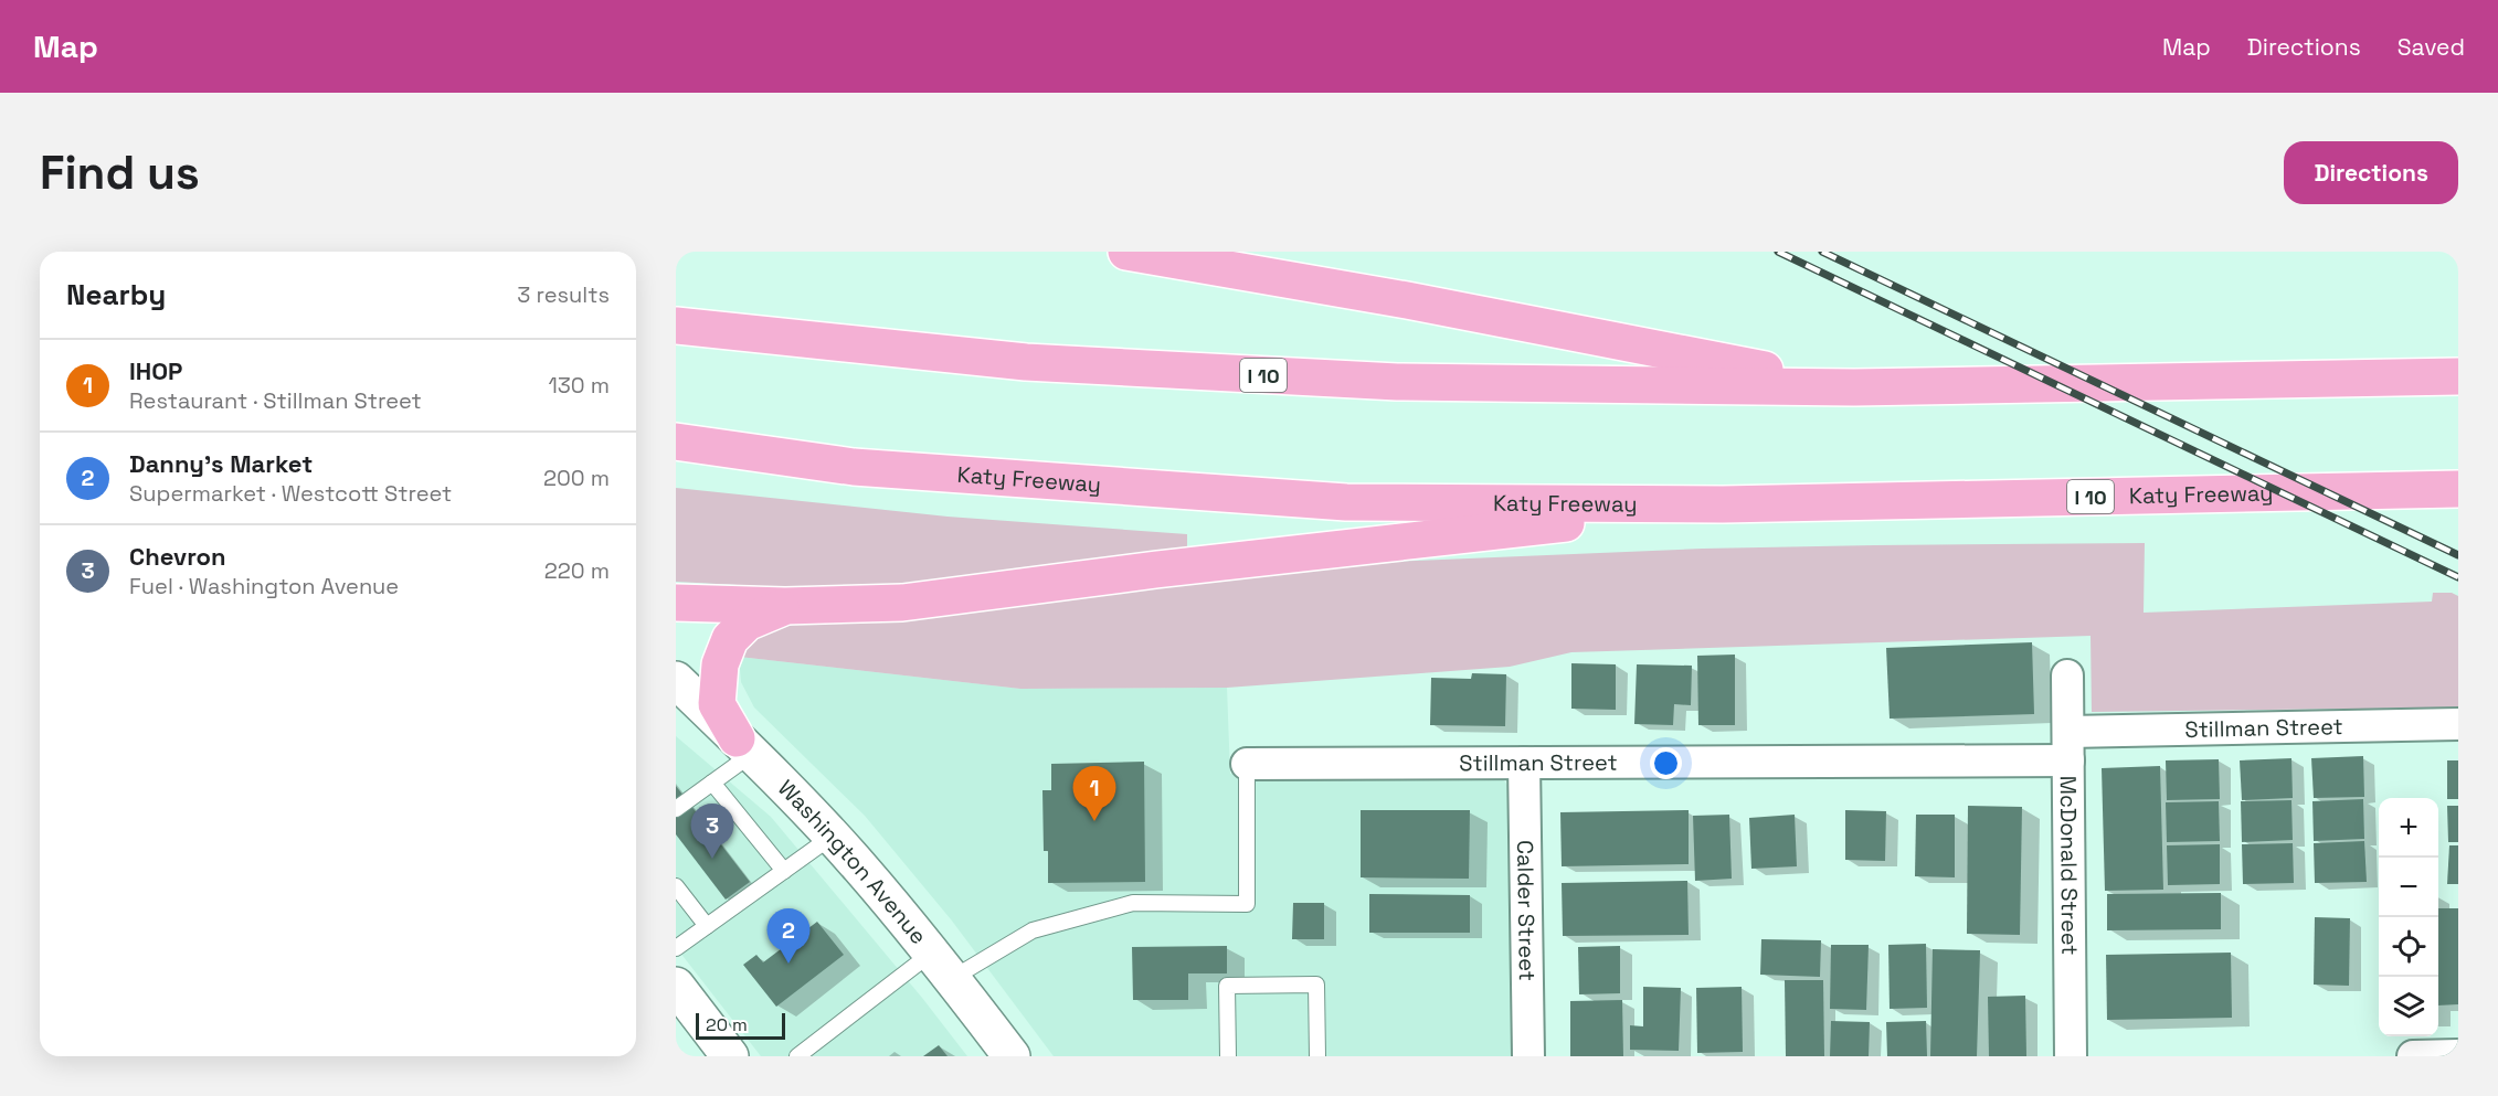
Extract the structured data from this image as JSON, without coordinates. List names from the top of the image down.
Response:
{
  "streets": {
    "highway": ["I 10", "Katy Freeway"],
    "main road": ["Washington Avenue"],
    "street": ["Stillman Street", "McDonald Street", "Calder Street"]
  },
  "crossings": [
    ["Stillman Street", "McDonald Street"],
    ["Stillman Street", "Calder Street"]
  ],
  "scale_bar": "20 m",
  "page": {
    "header": "Map",
    "nav": ["Map", "Directions", "Saved"],
    "buttons": "Directions",
    "title": "Find us",
    "heading": ["Nearby", "3 results"],
    "list": [
      {
        "mark": "1",
        "name": "IHOP",
        "note": "Restaurant · Stillman Street",
        "value": "130 m"
      },
      {
        "mark": "2",
        "name": "Danny's Market",
        "note": "Supermarket · Westcott Street",
        "value": "200 m"
      },
      {
        "mark": "3",
        "name": "Chevron",
        "note": "Fuel · Washington Avenue",
        "value": "220 m"
      }
    ],
    "pins": ["1", "3", "2"],
    "map_buttons": ["+", "−"],
    "scale": "20 m"
  }
}
